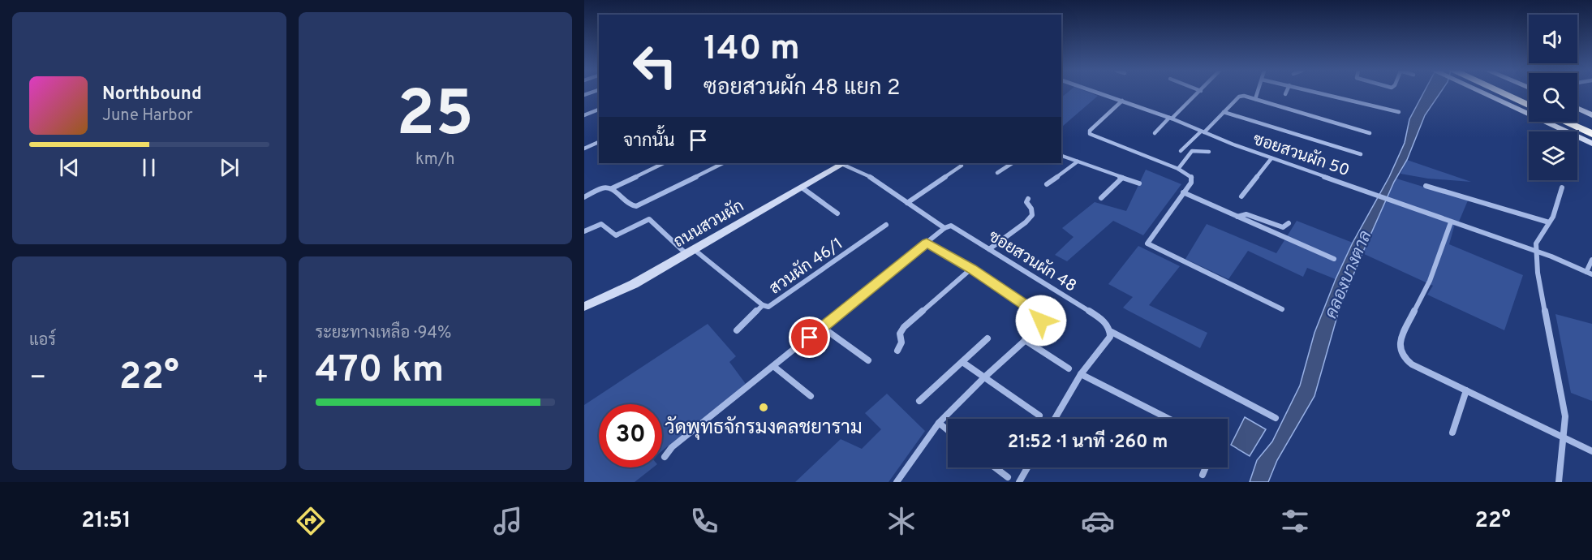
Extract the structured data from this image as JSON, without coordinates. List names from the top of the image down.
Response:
{
  "streets": {
    "main road": ["ถนนสวนผัก"],
    "street": ["ซอยสวนผัก 50", "ซอยสวนผัก 48", "สวนผัก 46/1"]
  },
  "crossings": [
    ["ถนนสวนผัก", "ซอยสวนผัก 48"],
    ["ถนนสวนผัก", "สวนผัก 46/1"]
  ],
  "water": ["คลองบางตาล"],
  "places": ["วัดพุทธจักรมงคลชยาราม"],
  "page": {
    "tile": [
      ["25", "km/h"],
      "แอร์",
      ["ระยะทางเหลือ · 94%", "470 km"]
    ],
    "turn": ["140 m", "ซอยสวนผัก 48 แยก 2"],
    "song": ["Northbound", "June Harbor"],
    "then": "จากนั้น",
    "heat": ["−", "22°", "+"],
    "limit": "30",
    "trip": "21:52 · 1 นาที · 260 m",
    "tabs": ["21:51", "22°"]
  }
}
